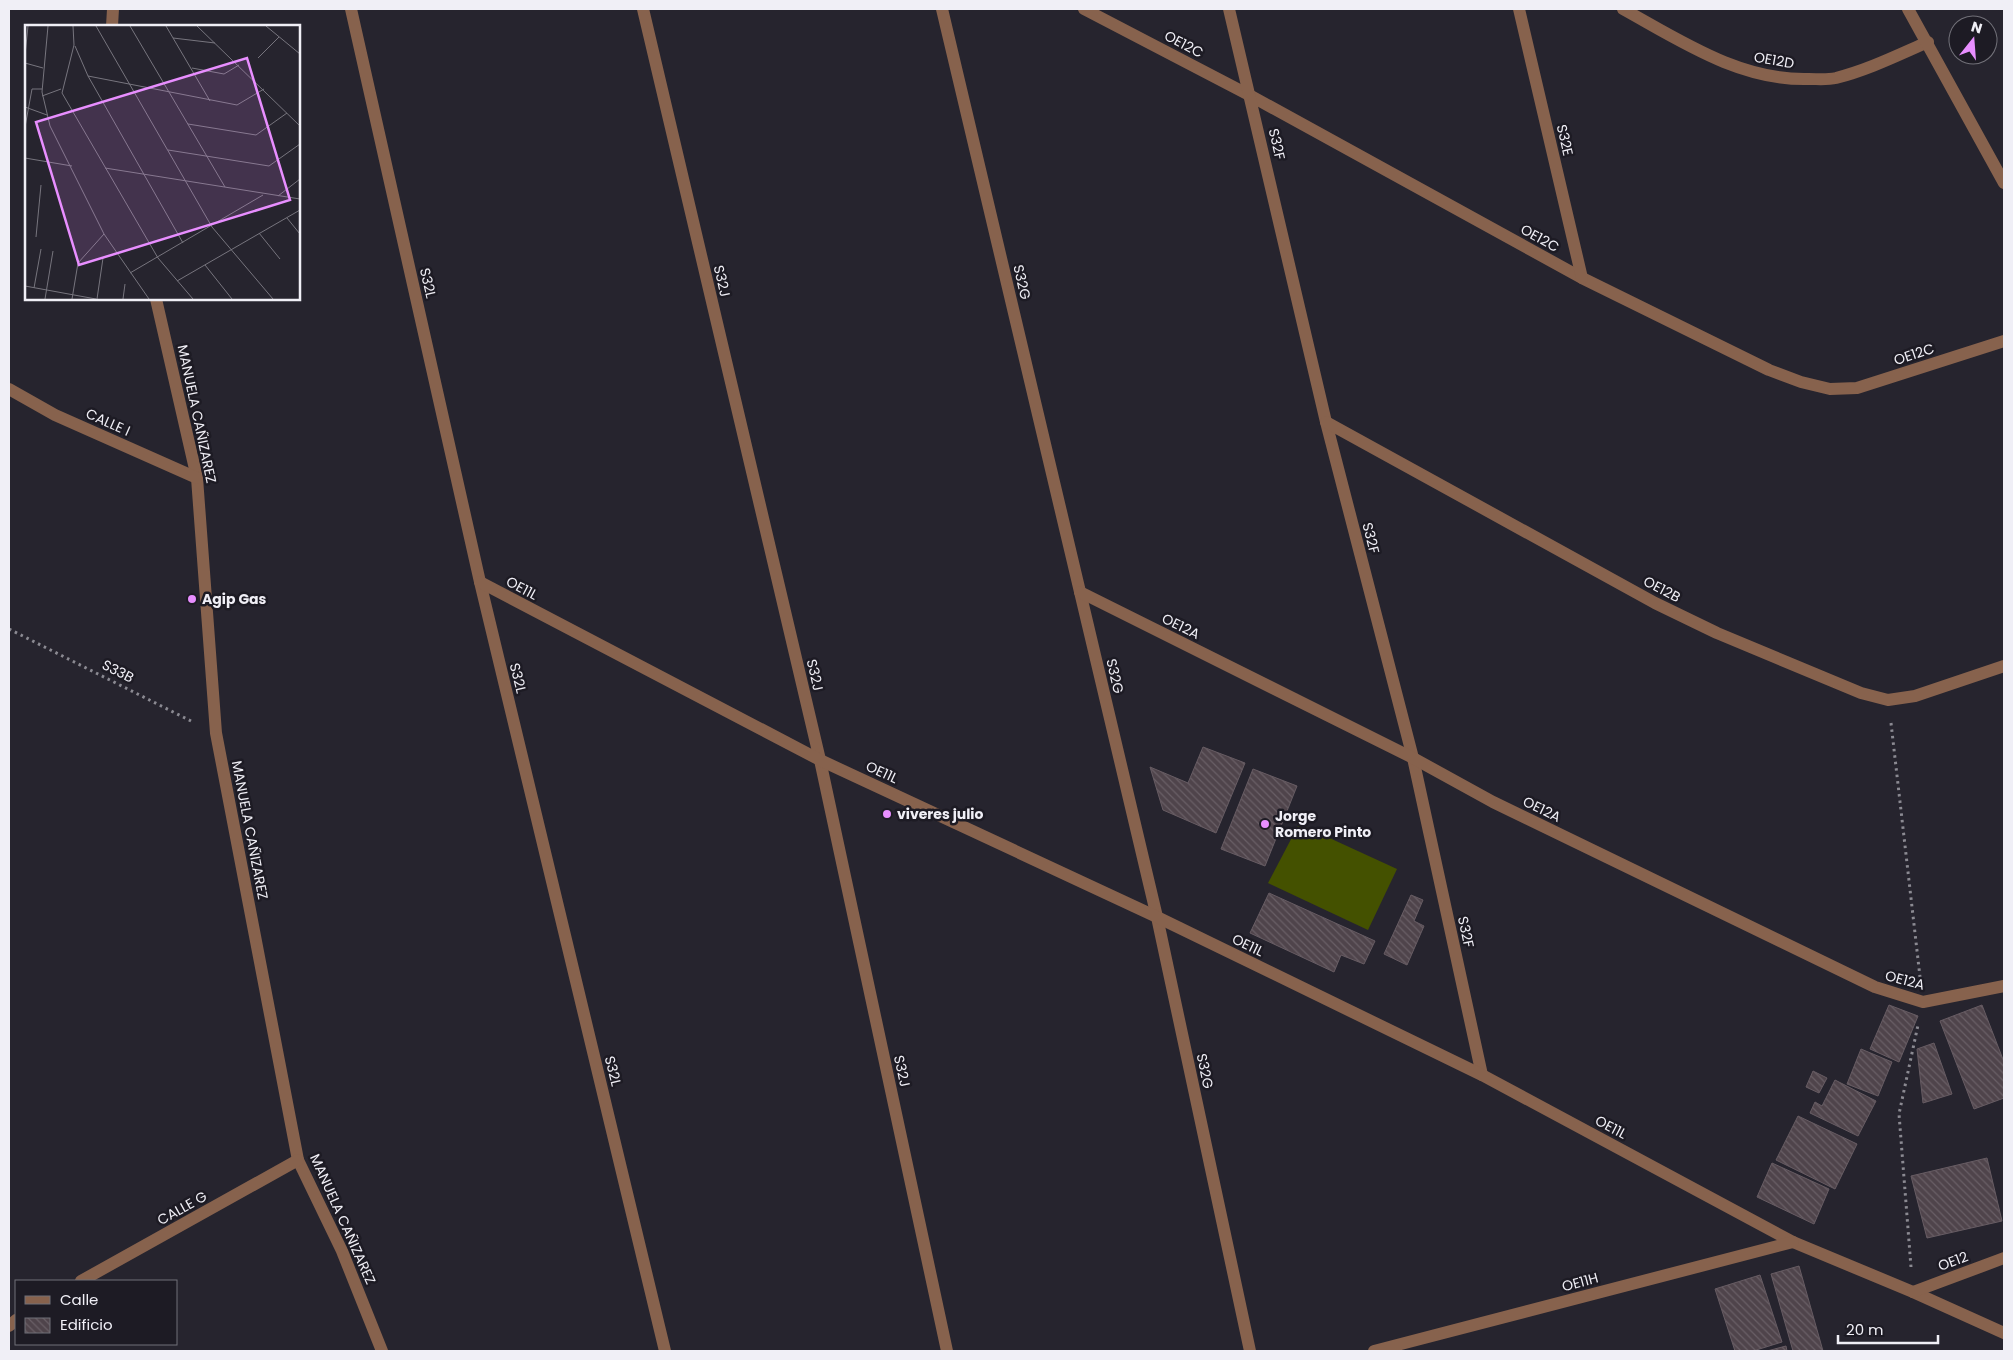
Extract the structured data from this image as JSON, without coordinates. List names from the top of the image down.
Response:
{
  "streets": {
    "street": [
      "OE12C",
      "OE12D",
      "S32E",
      "S32F",
      "S32J",
      "S32G",
      "S32L",
      "MANUELA CAÑIZAREZ",
      "CALLE I",
      "OE11L",
      "OE12B",
      "OE12A",
      "CALLE G",
      "OE12",
      "OE11H"
    ],
    "path": ["S33B"]
  },
  "crossings": [
    ["OE12C", "S32E"],
    ["OE12C", "S32F"],
    ["S32F", "OE11L"],
    ["S32F", "OE12B"],
    ["S32F", "OE12A"],
    ["S32J", "OE11L"],
    ["S32G", "OE11L"],
    ["S32G", "OE12A"],
    ["S32L", "OE11L"],
    ["MANUELA CAÑIZAREZ", "CALLE I"],
    ["MANUELA CAÑIZAREZ", "S33B"],
    ["MANUELA CAÑIZAREZ", "CALLE G"],
    ["OE11L", "OE12"],
    ["OE11L", "OE11H"]
  ],
  "places": ["Agip Gas", "viveres julio", "Jorge Romero Pinto"],
  "legend": ["Calle", "Edificio"],
  "scale_bar": "20 m",
  "north": "top"
}
